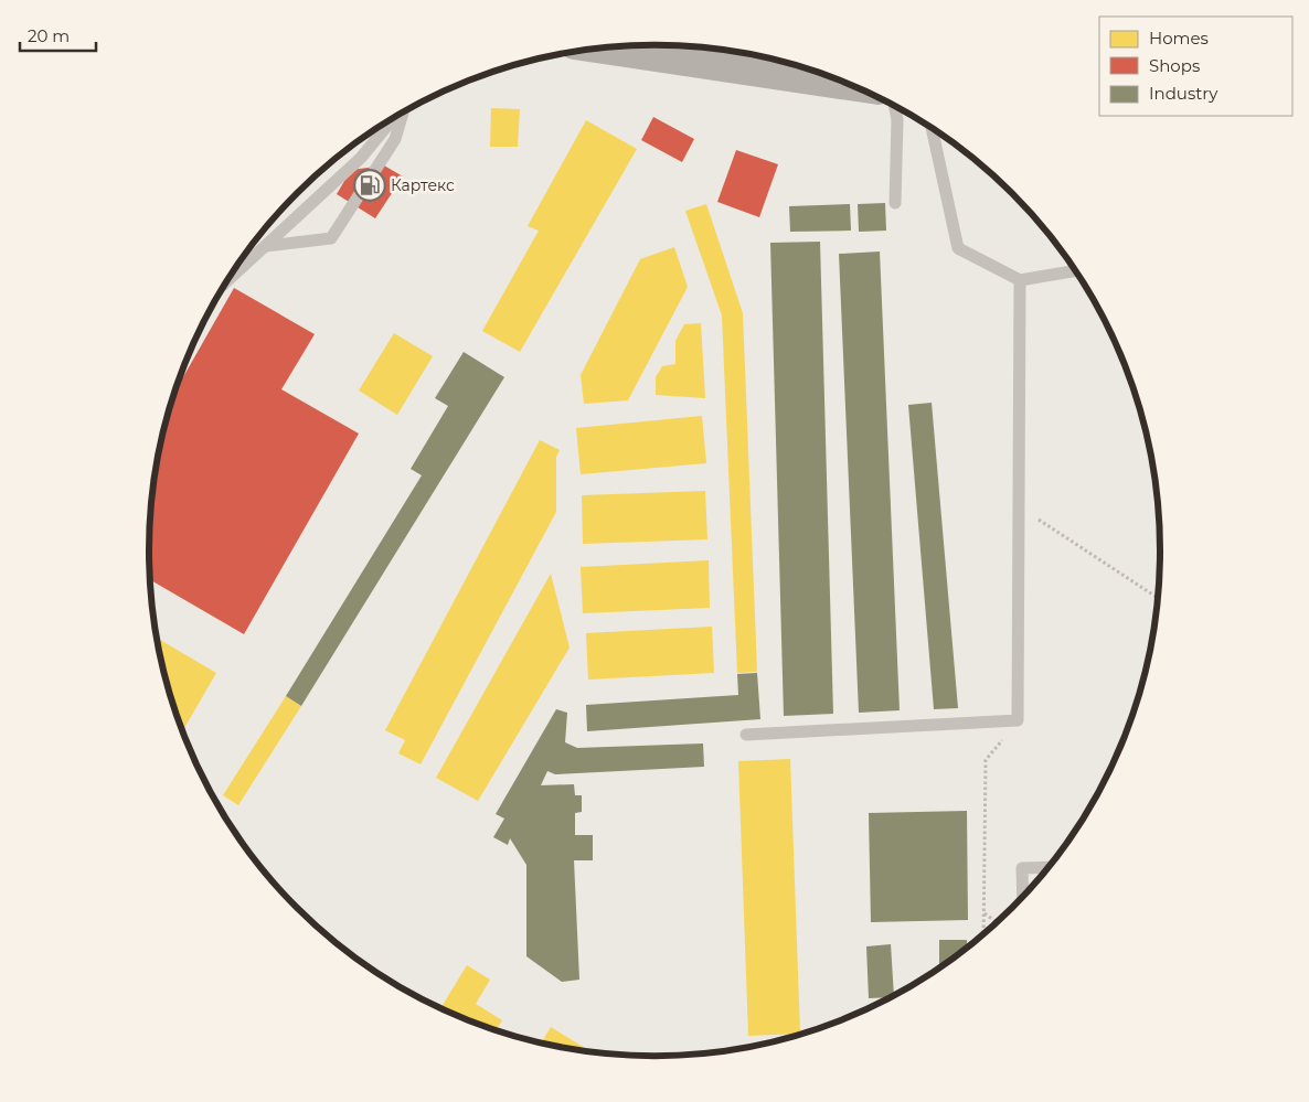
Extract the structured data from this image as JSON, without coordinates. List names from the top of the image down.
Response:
{
  "places": {
    "fuel station": ["Картекс"]
  },
  "legend": ["Homes", "Shops", "Industry"],
  "scale_bar": "20 m"
}
